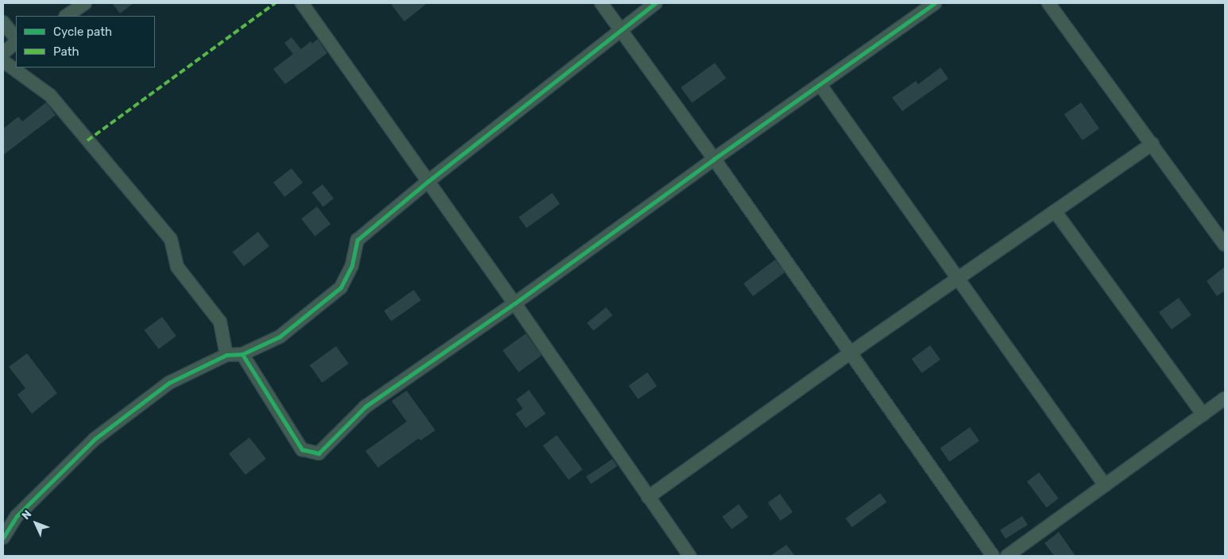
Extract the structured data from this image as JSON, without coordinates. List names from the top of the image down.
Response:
{
  "legend": ["Cycle path", "Path"],
  "north": "top left"
}
